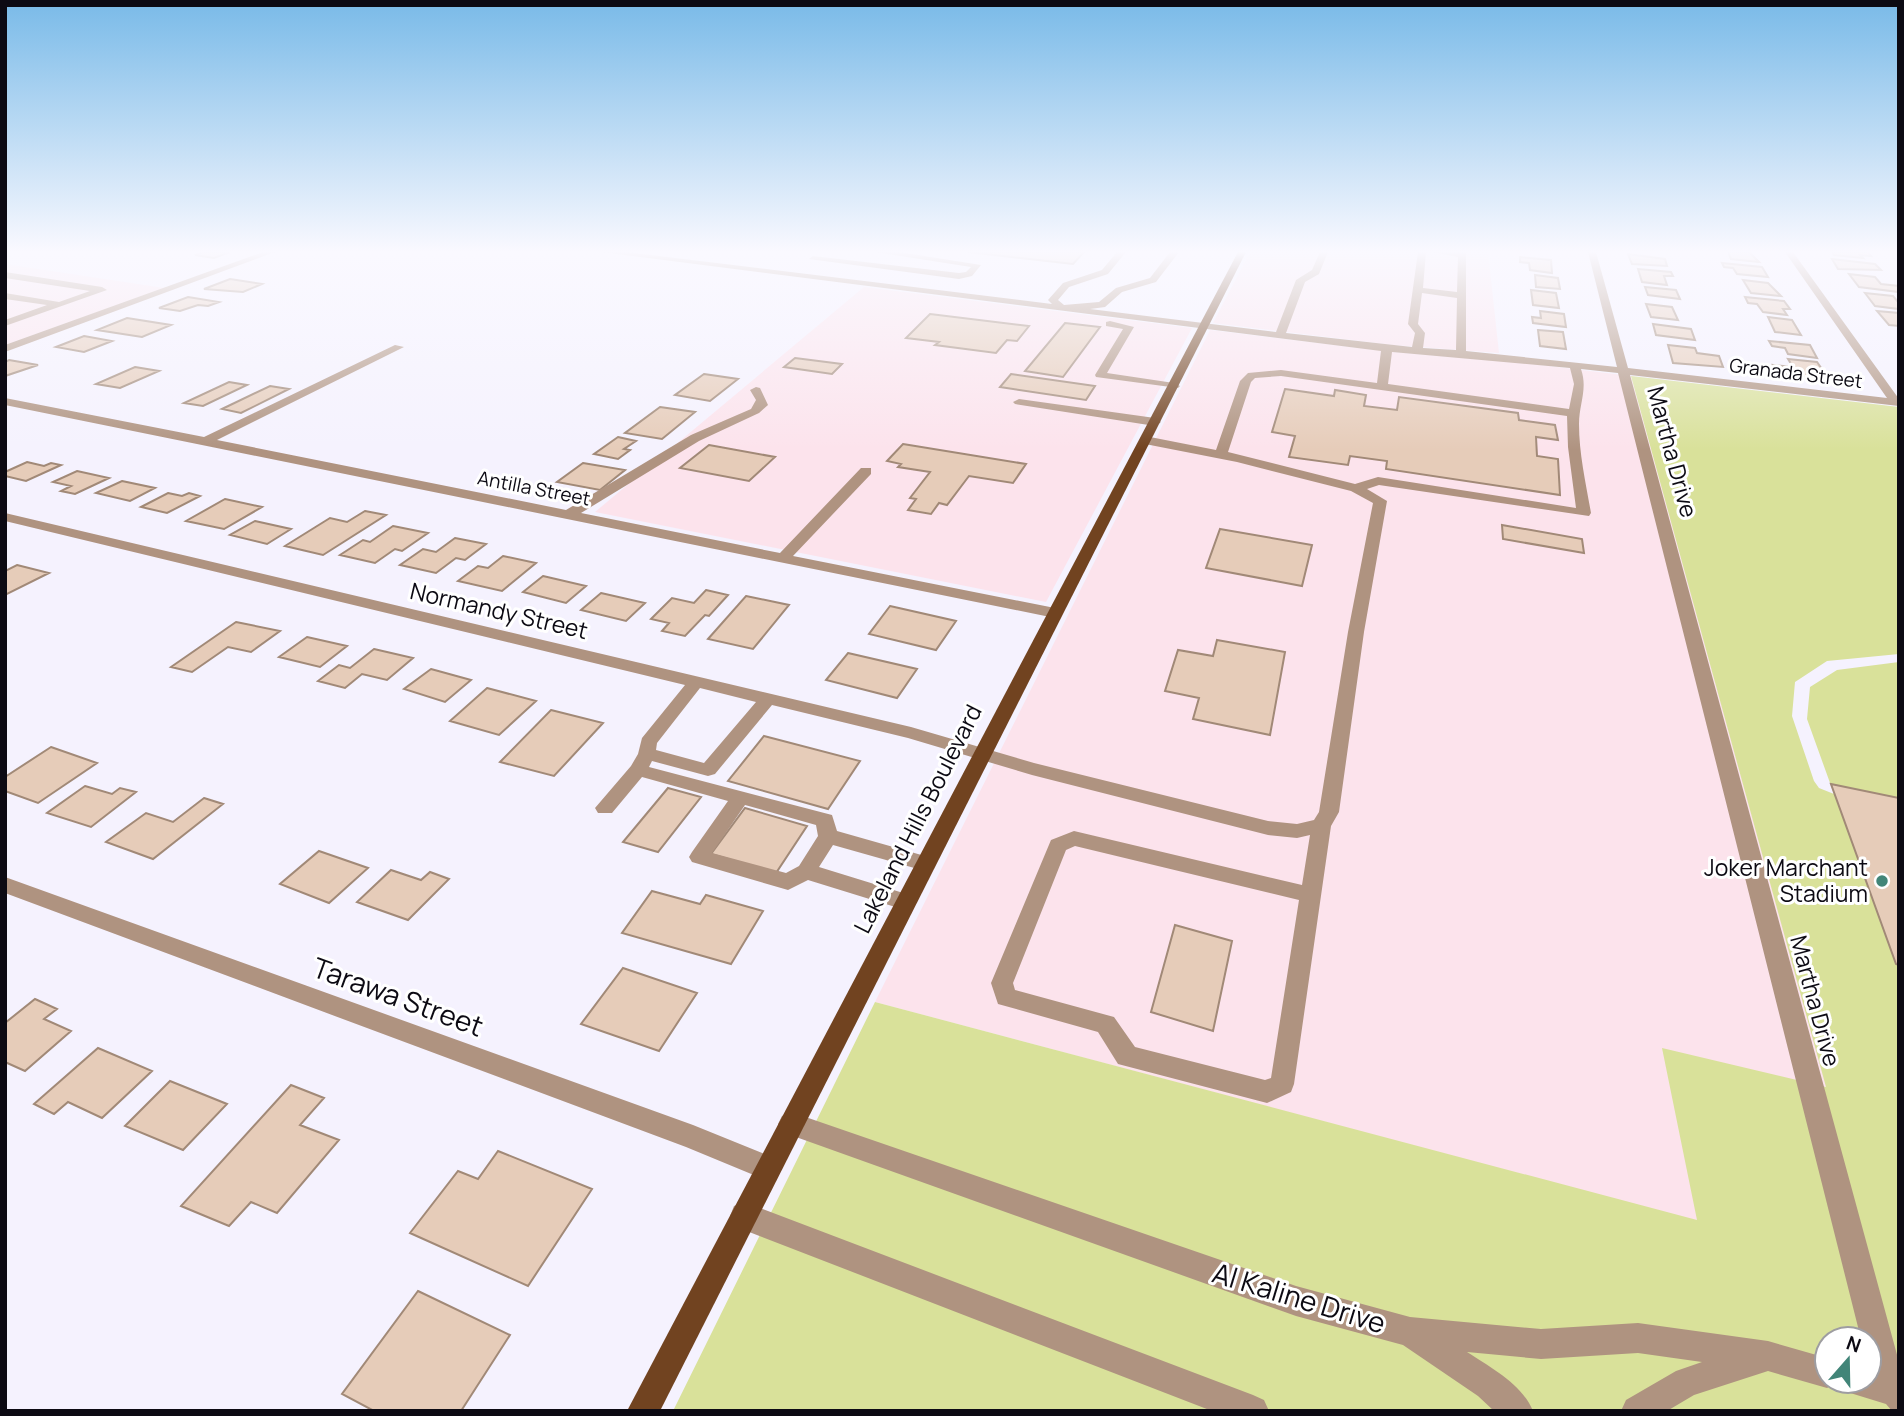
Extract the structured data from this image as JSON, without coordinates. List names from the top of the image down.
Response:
{
  "streets": {
    "main road": ["Lakeland Hills Boulevard"],
    "street": [
      "Granada Street",
      "Martha Drive",
      "Antilla Street",
      "Normandy Street",
      "Tarawa Street",
      "Al Kaline Drive"
    ]
  },
  "crossings": [
    ["Granada Street", "Martha Drive"],
    ["Granada Street", "Lakeland Hills Boulevard"],
    ["Antilla Street", "Lakeland Hills Boulevard"],
    ["Normandy Street", "Lakeland Hills Boulevard"],
    ["Lakeland Hills Boulevard", "Tarawa Street"],
    ["Lakeland Hills Boulevard", "Al Kaline Drive"]
  ],
  "places": ["Joker Marchant Stadium"],
  "north": "top"
}
